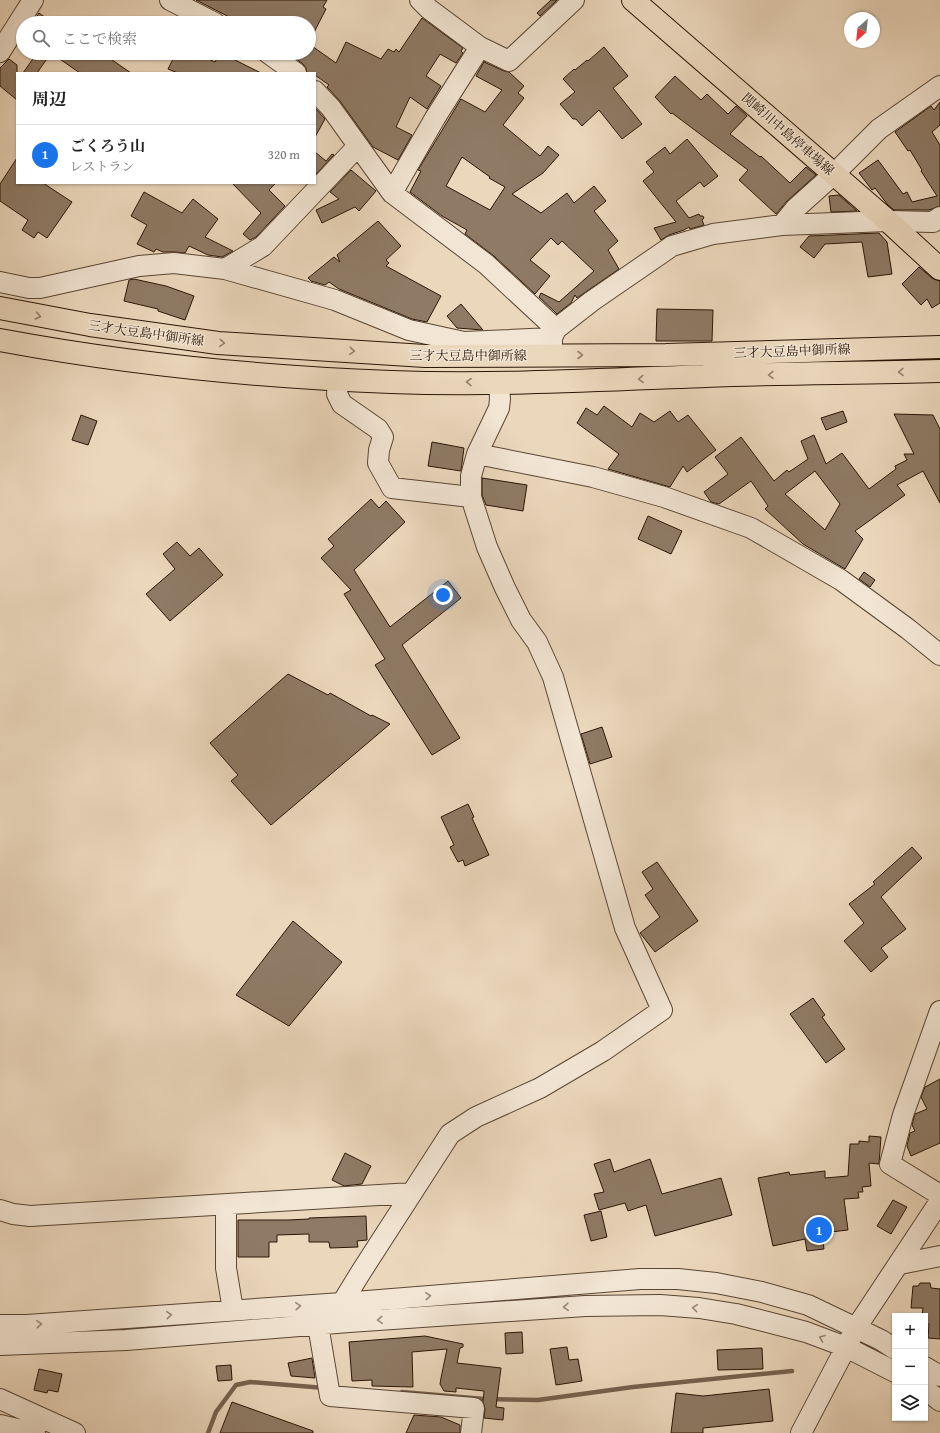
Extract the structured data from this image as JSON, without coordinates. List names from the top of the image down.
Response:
{
  "streets": {
    "main road": ["関崎川中島停車場線", "三才大豆島中御所線"]
  },
  "north": "bottom left",
  "page": {
    "search": "ここで検索",
    "heading": "周辺",
    "list": [
      {
        "mark": "1",
        "name": "ごくろう山",
        "note": "レストラン",
        "value": "320 m"
      }
    ],
    "pins": "1",
    "map_buttons": ["+", "−"]
  }
}
